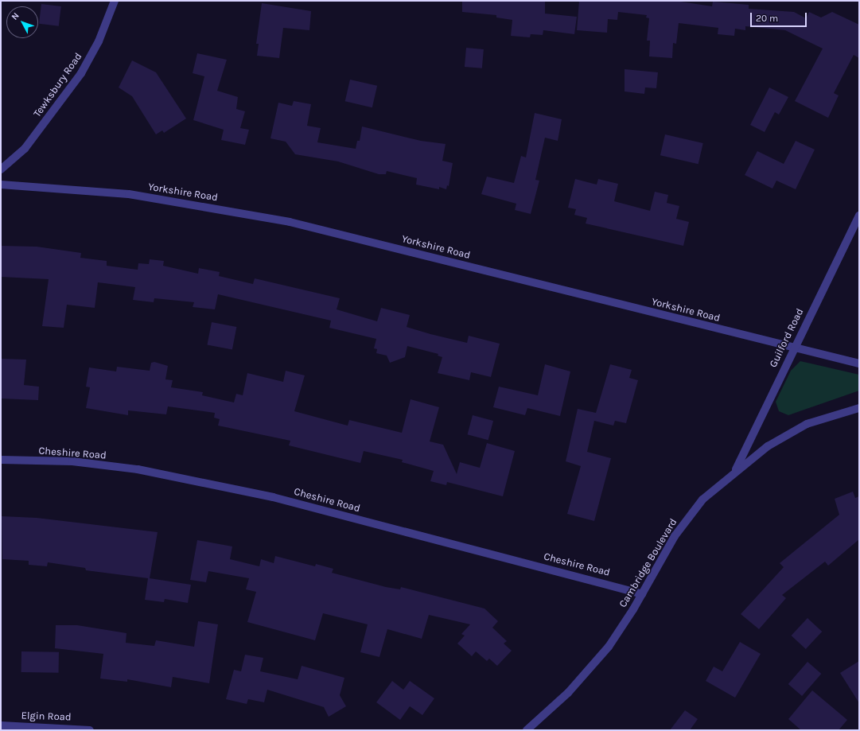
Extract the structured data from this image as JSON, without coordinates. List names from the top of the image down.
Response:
{
  "streets": {
    "street": [
      "Tewksbury Road",
      "Yorkshire Road",
      "Guilford Road",
      "Cheshire Road",
      "Cambridge Boulevard",
      "Elgin Road"
    ]
  },
  "crossings": [
    ["Yorkshire Road", "Guilford Road"],
    ["Guilford Road", "Cambridge Boulevard"],
    ["Cheshire Road", "Cambridge Boulevard"]
  ],
  "scale_bar": "20 m",
  "north": "top left"
}
